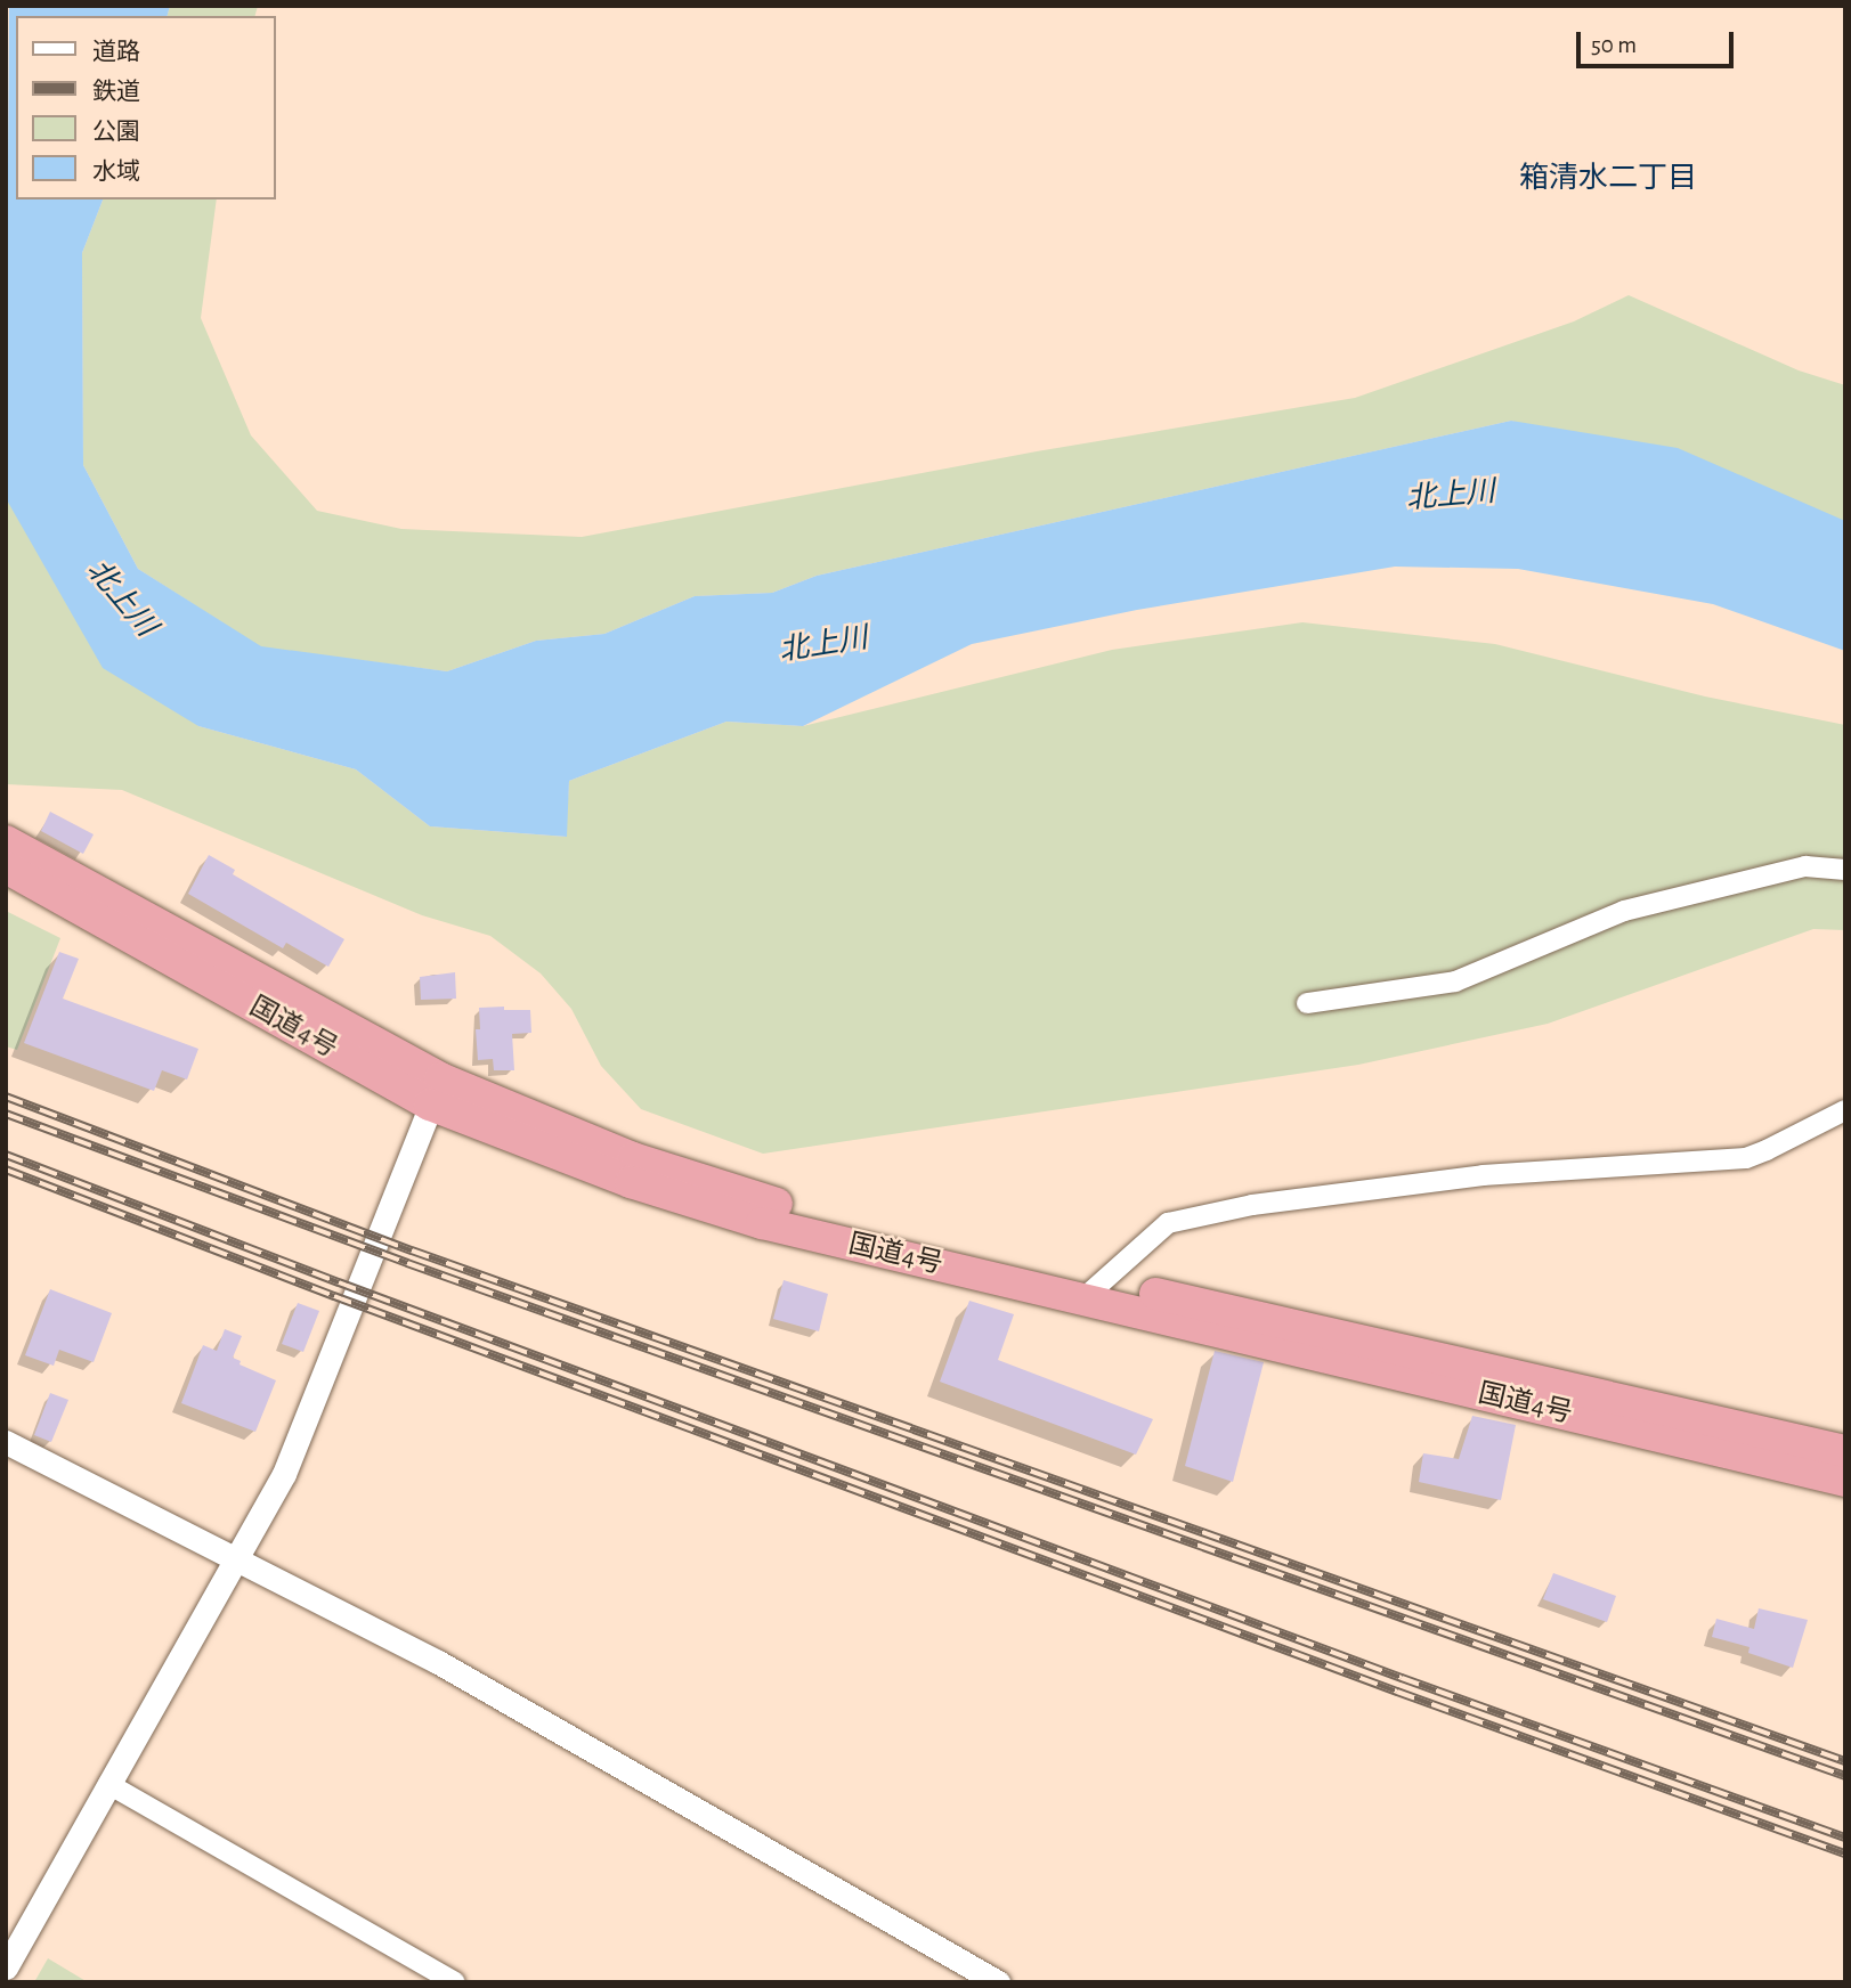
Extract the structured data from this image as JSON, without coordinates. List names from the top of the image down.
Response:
{
  "streets": {
    "highway": ["国道4号"]
  },
  "districts": ["箱清水二丁目"],
  "water": ["北上川"],
  "legend": [
    "道路",
    "鉄道",
    "公園",
    "水域"
  ],
  "scale_bar": "50 m"
}
